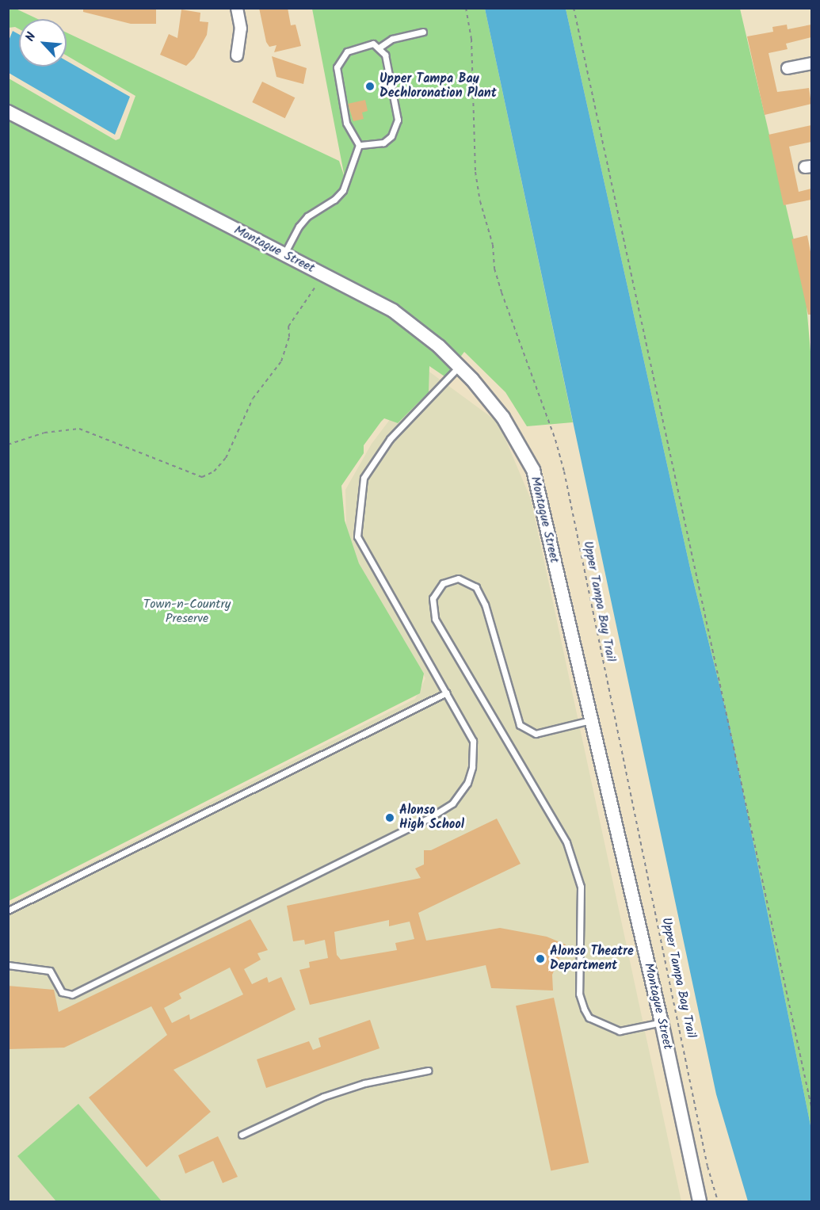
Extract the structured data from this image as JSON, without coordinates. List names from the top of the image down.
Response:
{
  "streets": {
    "street": ["Montague Street"],
    "path": ["Upper Tampa Bay Trail"]
  },
  "parks": ["Town-n-Country Preserve"],
  "places": ["Upper Tampa Bay Dechloronation Plant", "Alonso High School", "Alonso Theatre Department"],
  "north": "top left"
}
